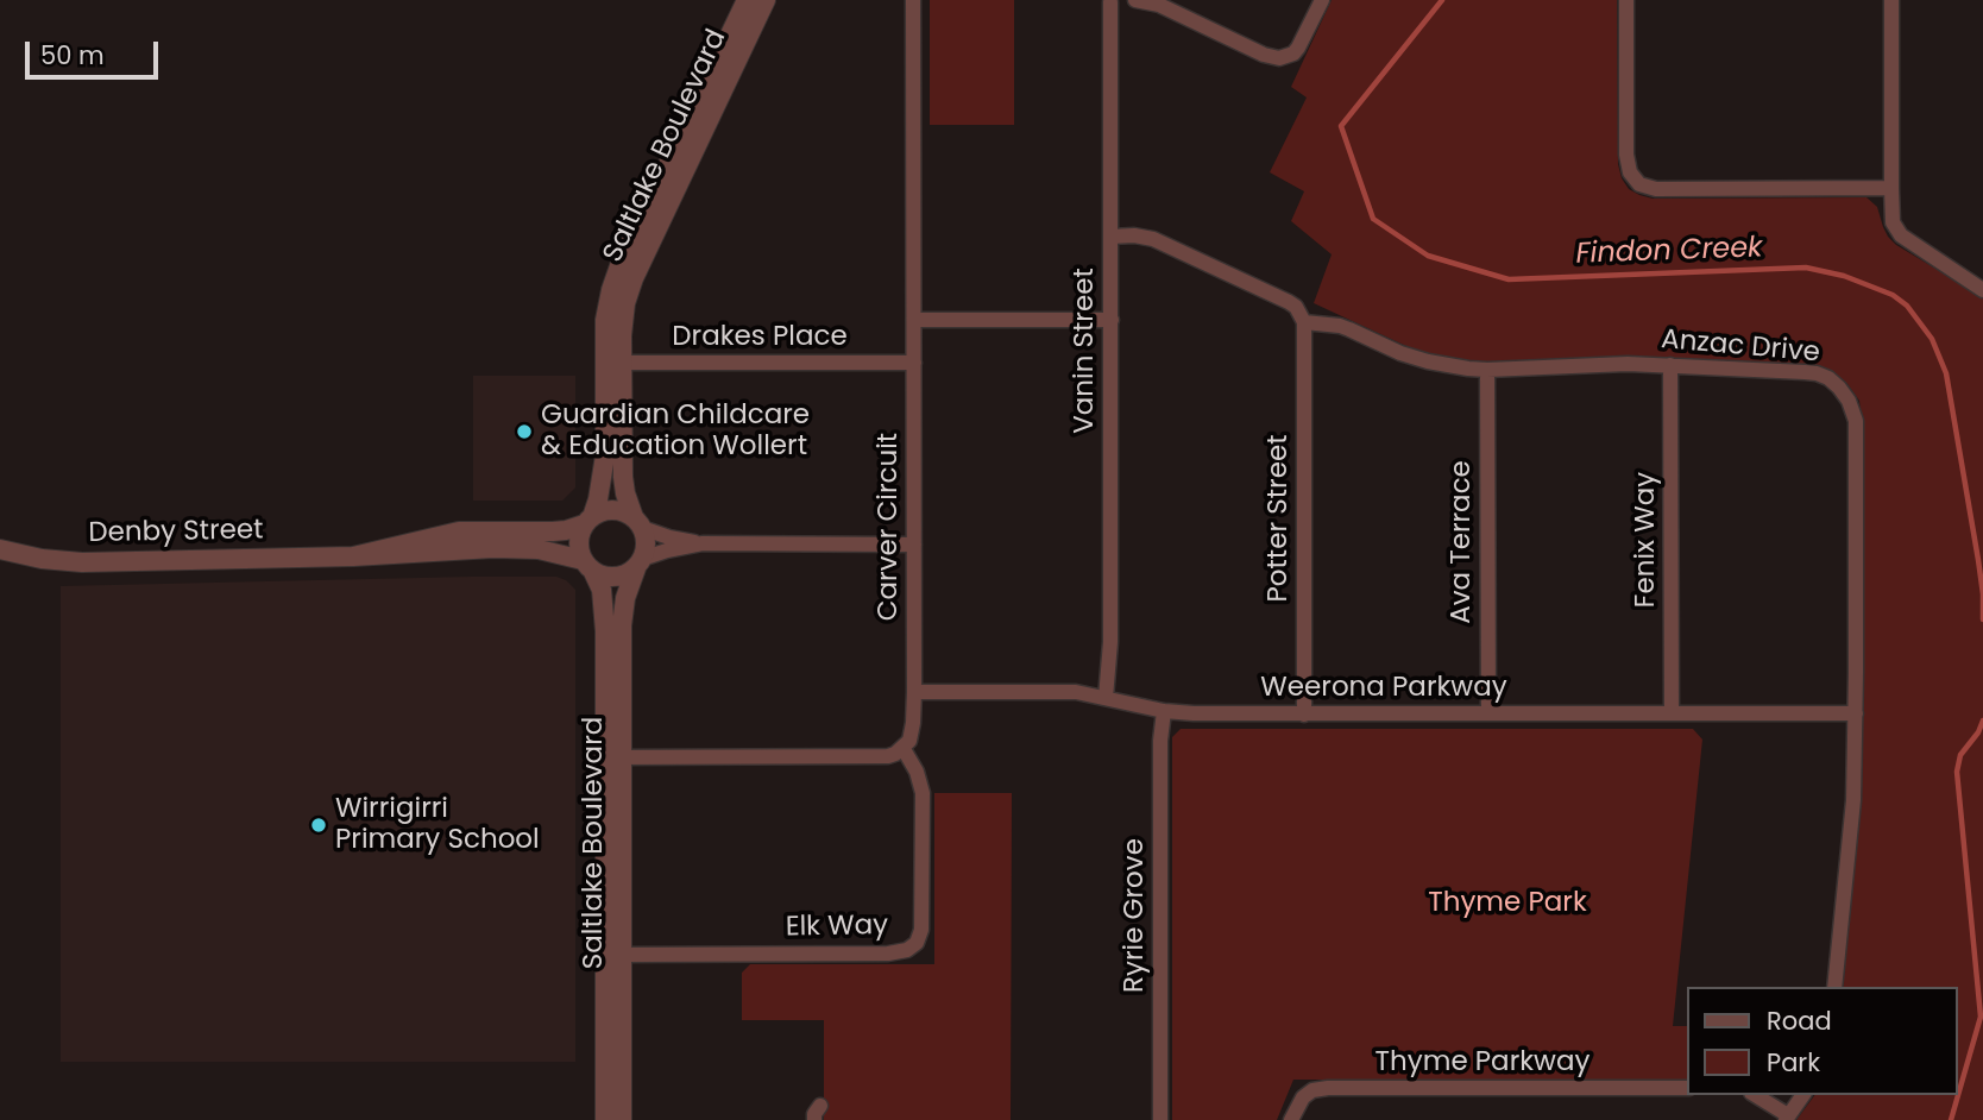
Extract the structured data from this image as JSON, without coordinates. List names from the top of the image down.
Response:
{
  "streets": {
    "street": [
      "Saltlake Boulevard",
      "Drakes Place",
      "Anzac Drive",
      "Vanin Street",
      "Potter Street",
      "Carver Circuit",
      "Denby Street",
      "Fenix Way",
      "Ava Terrace",
      "Weerona Parkway",
      "Ryrie Grove",
      "Elk Way",
      "Thyme Parkway"
    ]
  },
  "crossings": [
    ["Saltlake Boulevard", "Drakes Place"],
    ["Saltlake Boulevard", "Elk Way"],
    ["Drakes Place", "Carver Circuit"],
    ["Anzac Drive", "Potter Street"],
    ["Anzac Drive", "Fenix Way"],
    ["Anzac Drive", "Ava Terrace"],
    ["Anzac Drive", "Weerona Parkway"],
    ["Vanin Street", "Weerona Parkway"],
    ["Potter Street", "Weerona Parkway"],
    ["Carver Circuit", "Weerona Parkway"],
    ["Carver Circuit", "Elk Way"],
    ["Fenix Way", "Weerona Parkway"],
    ["Ava Terrace", "Weerona Parkway"],
    ["Weerona Parkway", "Ryrie Grove"]
  ],
  "water": ["Findon Creek"],
  "parks": ["Thyme Park"],
  "places": ["Guardian Childcare & Education Wollert", "Wirrigirri Primary School"],
  "legend": ["Road", "Park"],
  "scale_bar": "50 m"
}
